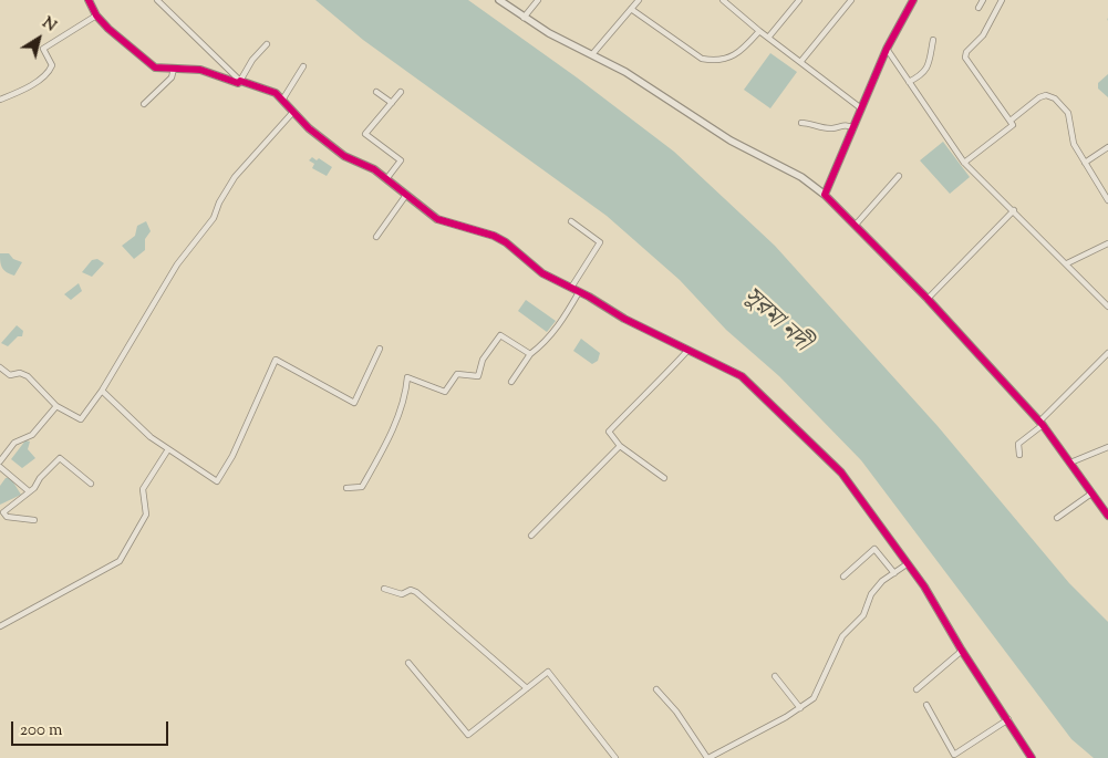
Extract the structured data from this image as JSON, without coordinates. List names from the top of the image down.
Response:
{
  "water": ["সুরমা নদী"],
  "scale_bar": "200 m",
  "north": "top right"
}
